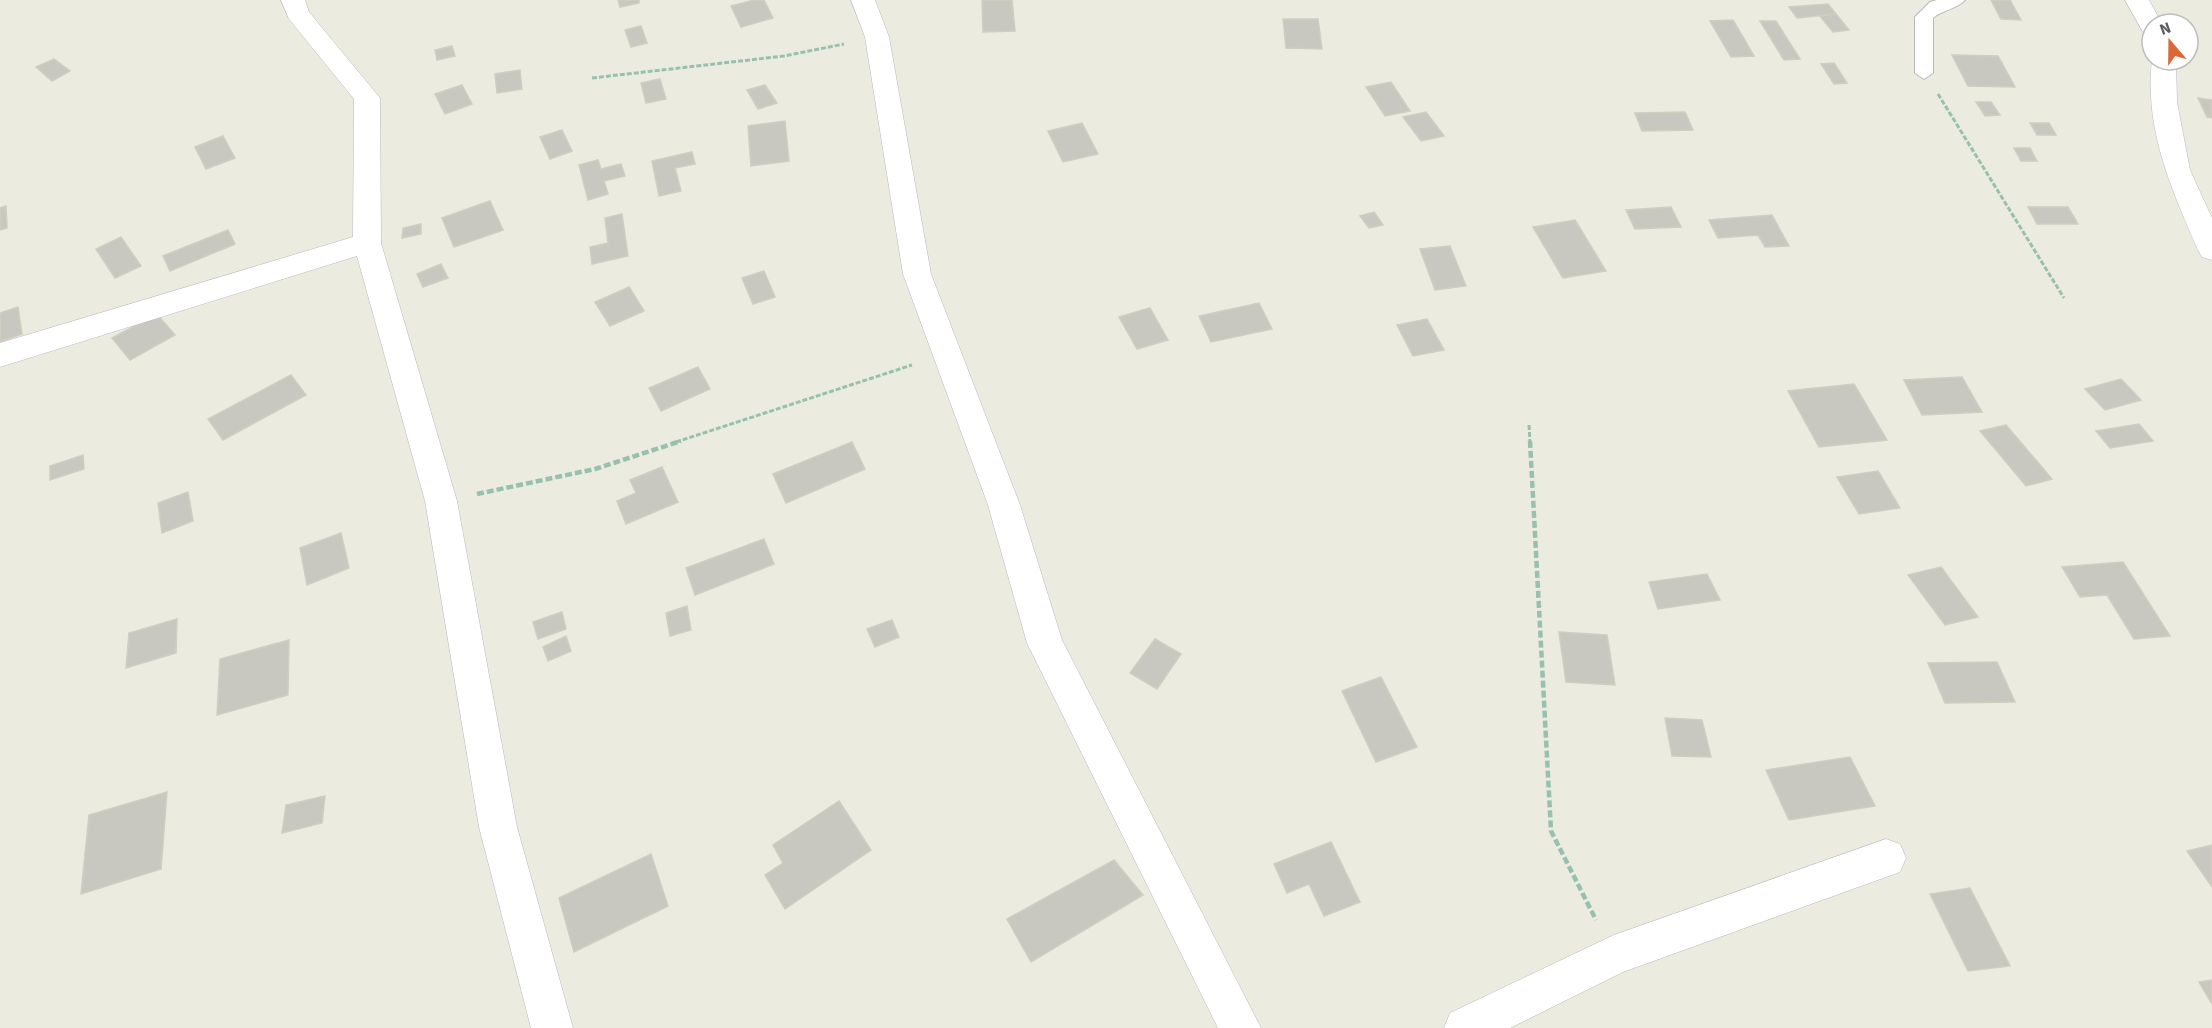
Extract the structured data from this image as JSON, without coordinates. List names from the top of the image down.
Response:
{
  "north": "top"
}
